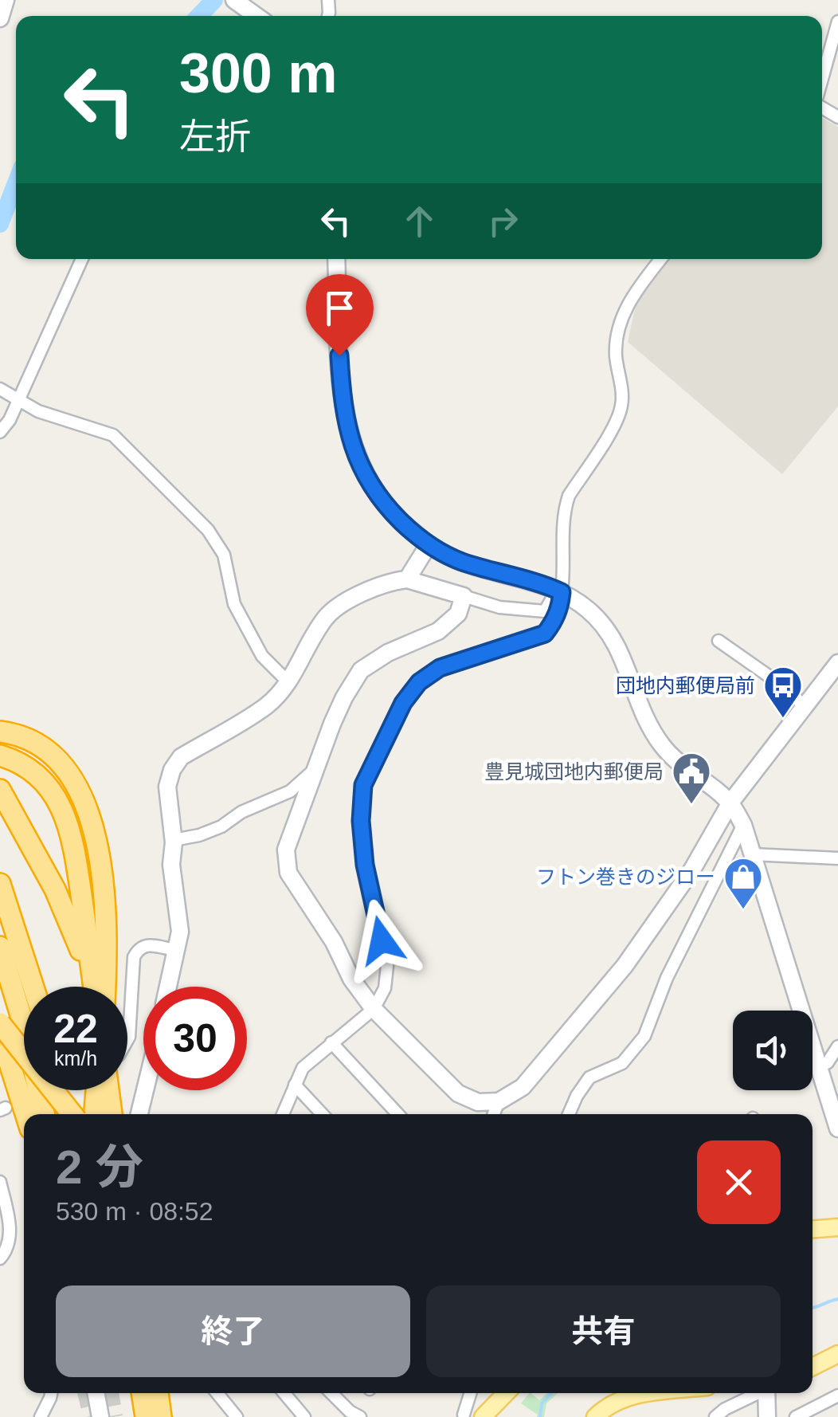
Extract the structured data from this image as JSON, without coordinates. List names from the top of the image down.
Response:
{
  "places": {
    "bus stop": ["団地内郵便局前"],
    "public building": ["豊見城団地内郵便局"],
    "shop": ["フトン巻きのジロー"]
  },
  "page": {
    "turn": ["300 m", "左折"],
    "speed": "22 km/h",
    "limit": "30",
    "heading": ["2 分", "530 m · 08:52"],
    "buttons": ["終了", "共有"]
  }
}
